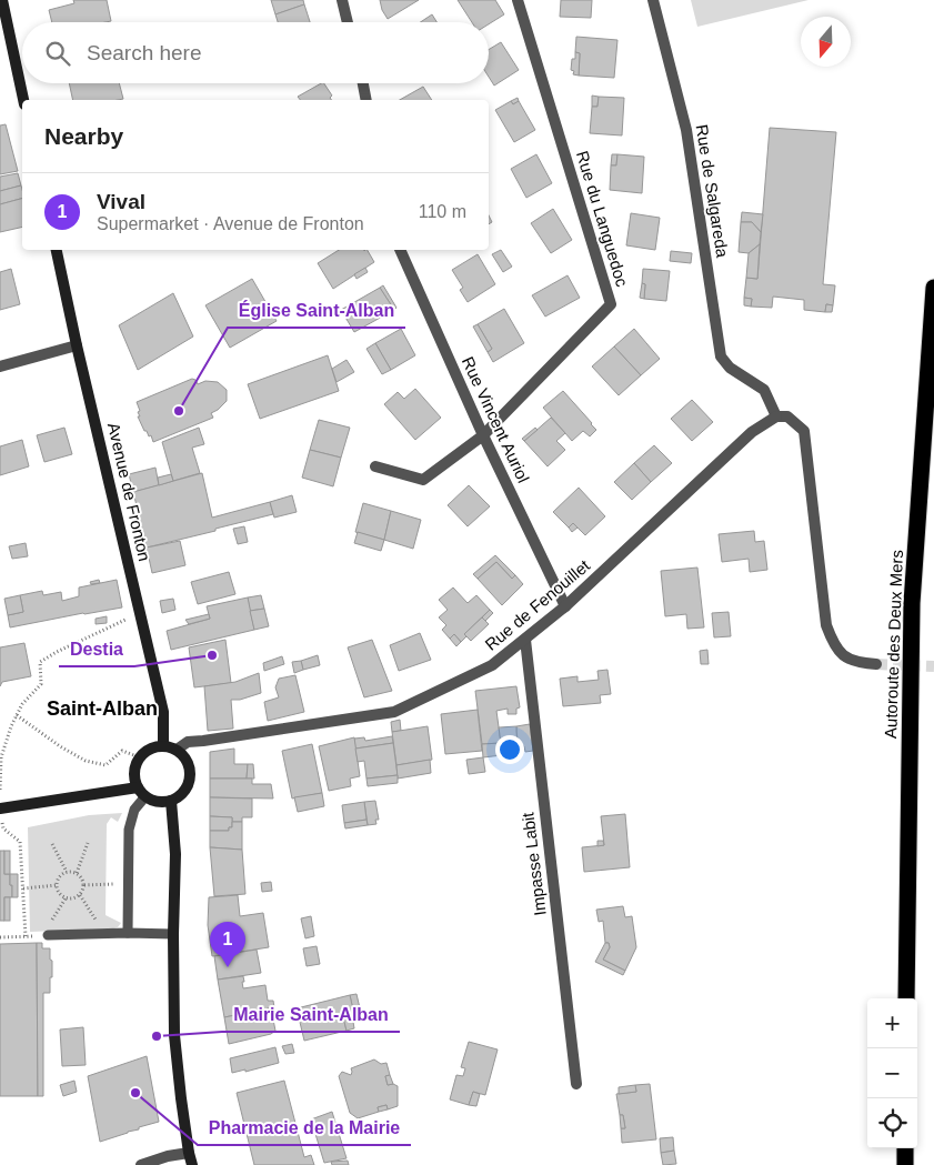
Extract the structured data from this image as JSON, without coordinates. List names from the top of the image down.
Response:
{
  "streets": {
    "highway": ["Autoroute des Deux Mers"],
    "main road": ["Avenue de Fronton"],
    "street": [
      "Rue de Salgareda",
      "Rue du Languedoc",
      "Rue Vincent Auriol",
      "Rue de Fenouillet",
      "Impasse Labit"
    ]
  },
  "crossings": [
    ["Rue de Salgareda", "Rue de Fenouillet"],
    ["Rue du Languedoc", "Rue Vincent Auriol"],
    ["Rue Vincent Auriol", "Rue de Fenouillet"],
    ["Avenue de Fronton", "Rue de Fenouillet"],
    ["Rue de Fenouillet", "Impasse Labit"]
  ],
  "districts": ["Saint-Alban"],
  "places": [
    "Église Saint-Alban",
    "Destia",
    "Mairie Saint-Alban",
    "Pharmacie de la Mairie"
  ],
  "north": "bottom",
  "page": {
    "search": "Search here",
    "heading": "Nearby",
    "list": [
      {
        "mark": "1",
        "name": "Vival",
        "note": "Supermarket · Avenue de Fronton",
        "value": "110 m"
      }
    ],
    "pins": "1",
    "map_buttons": ["+", "−"]
  }
}
